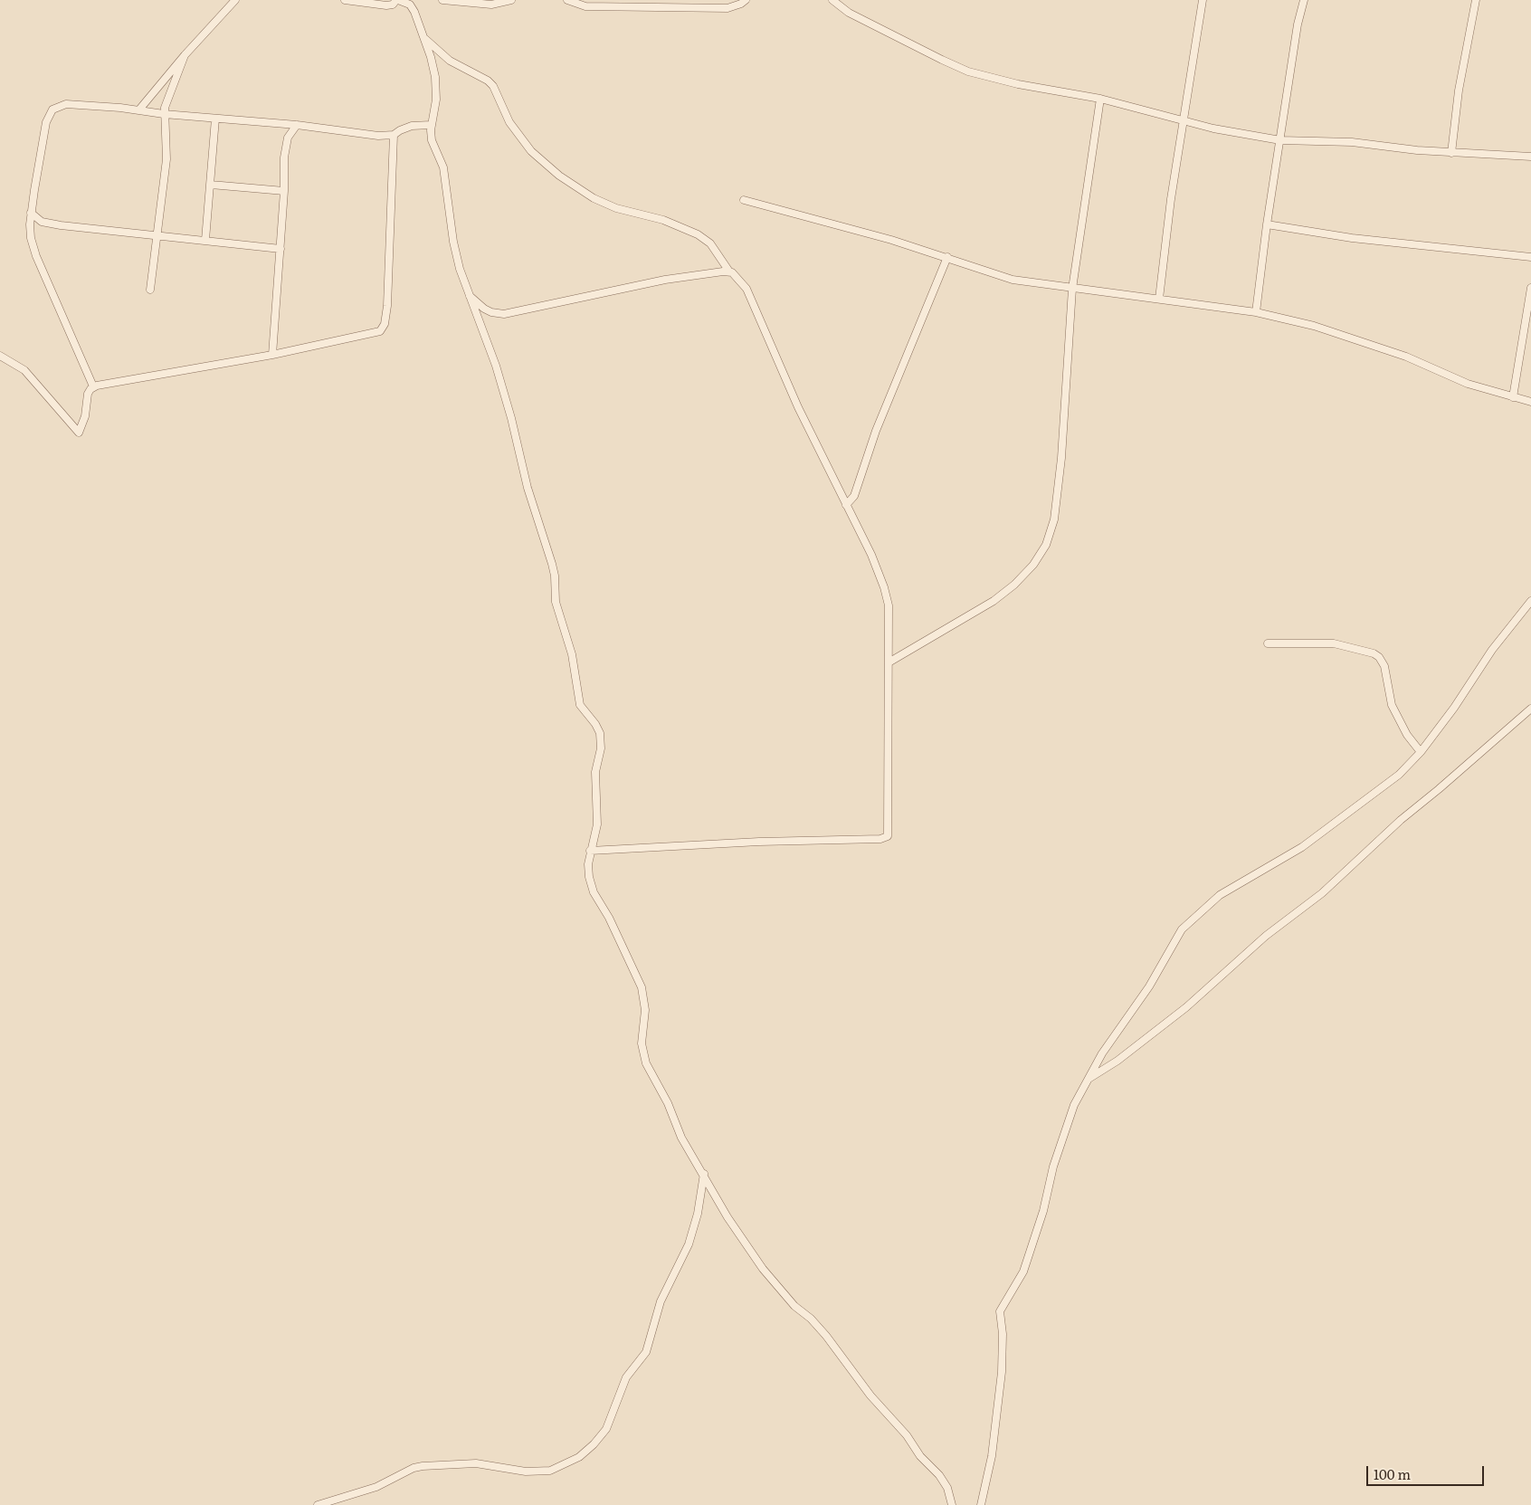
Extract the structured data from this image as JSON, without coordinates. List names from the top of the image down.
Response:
{
  "scale_bar": "100 m"
}
